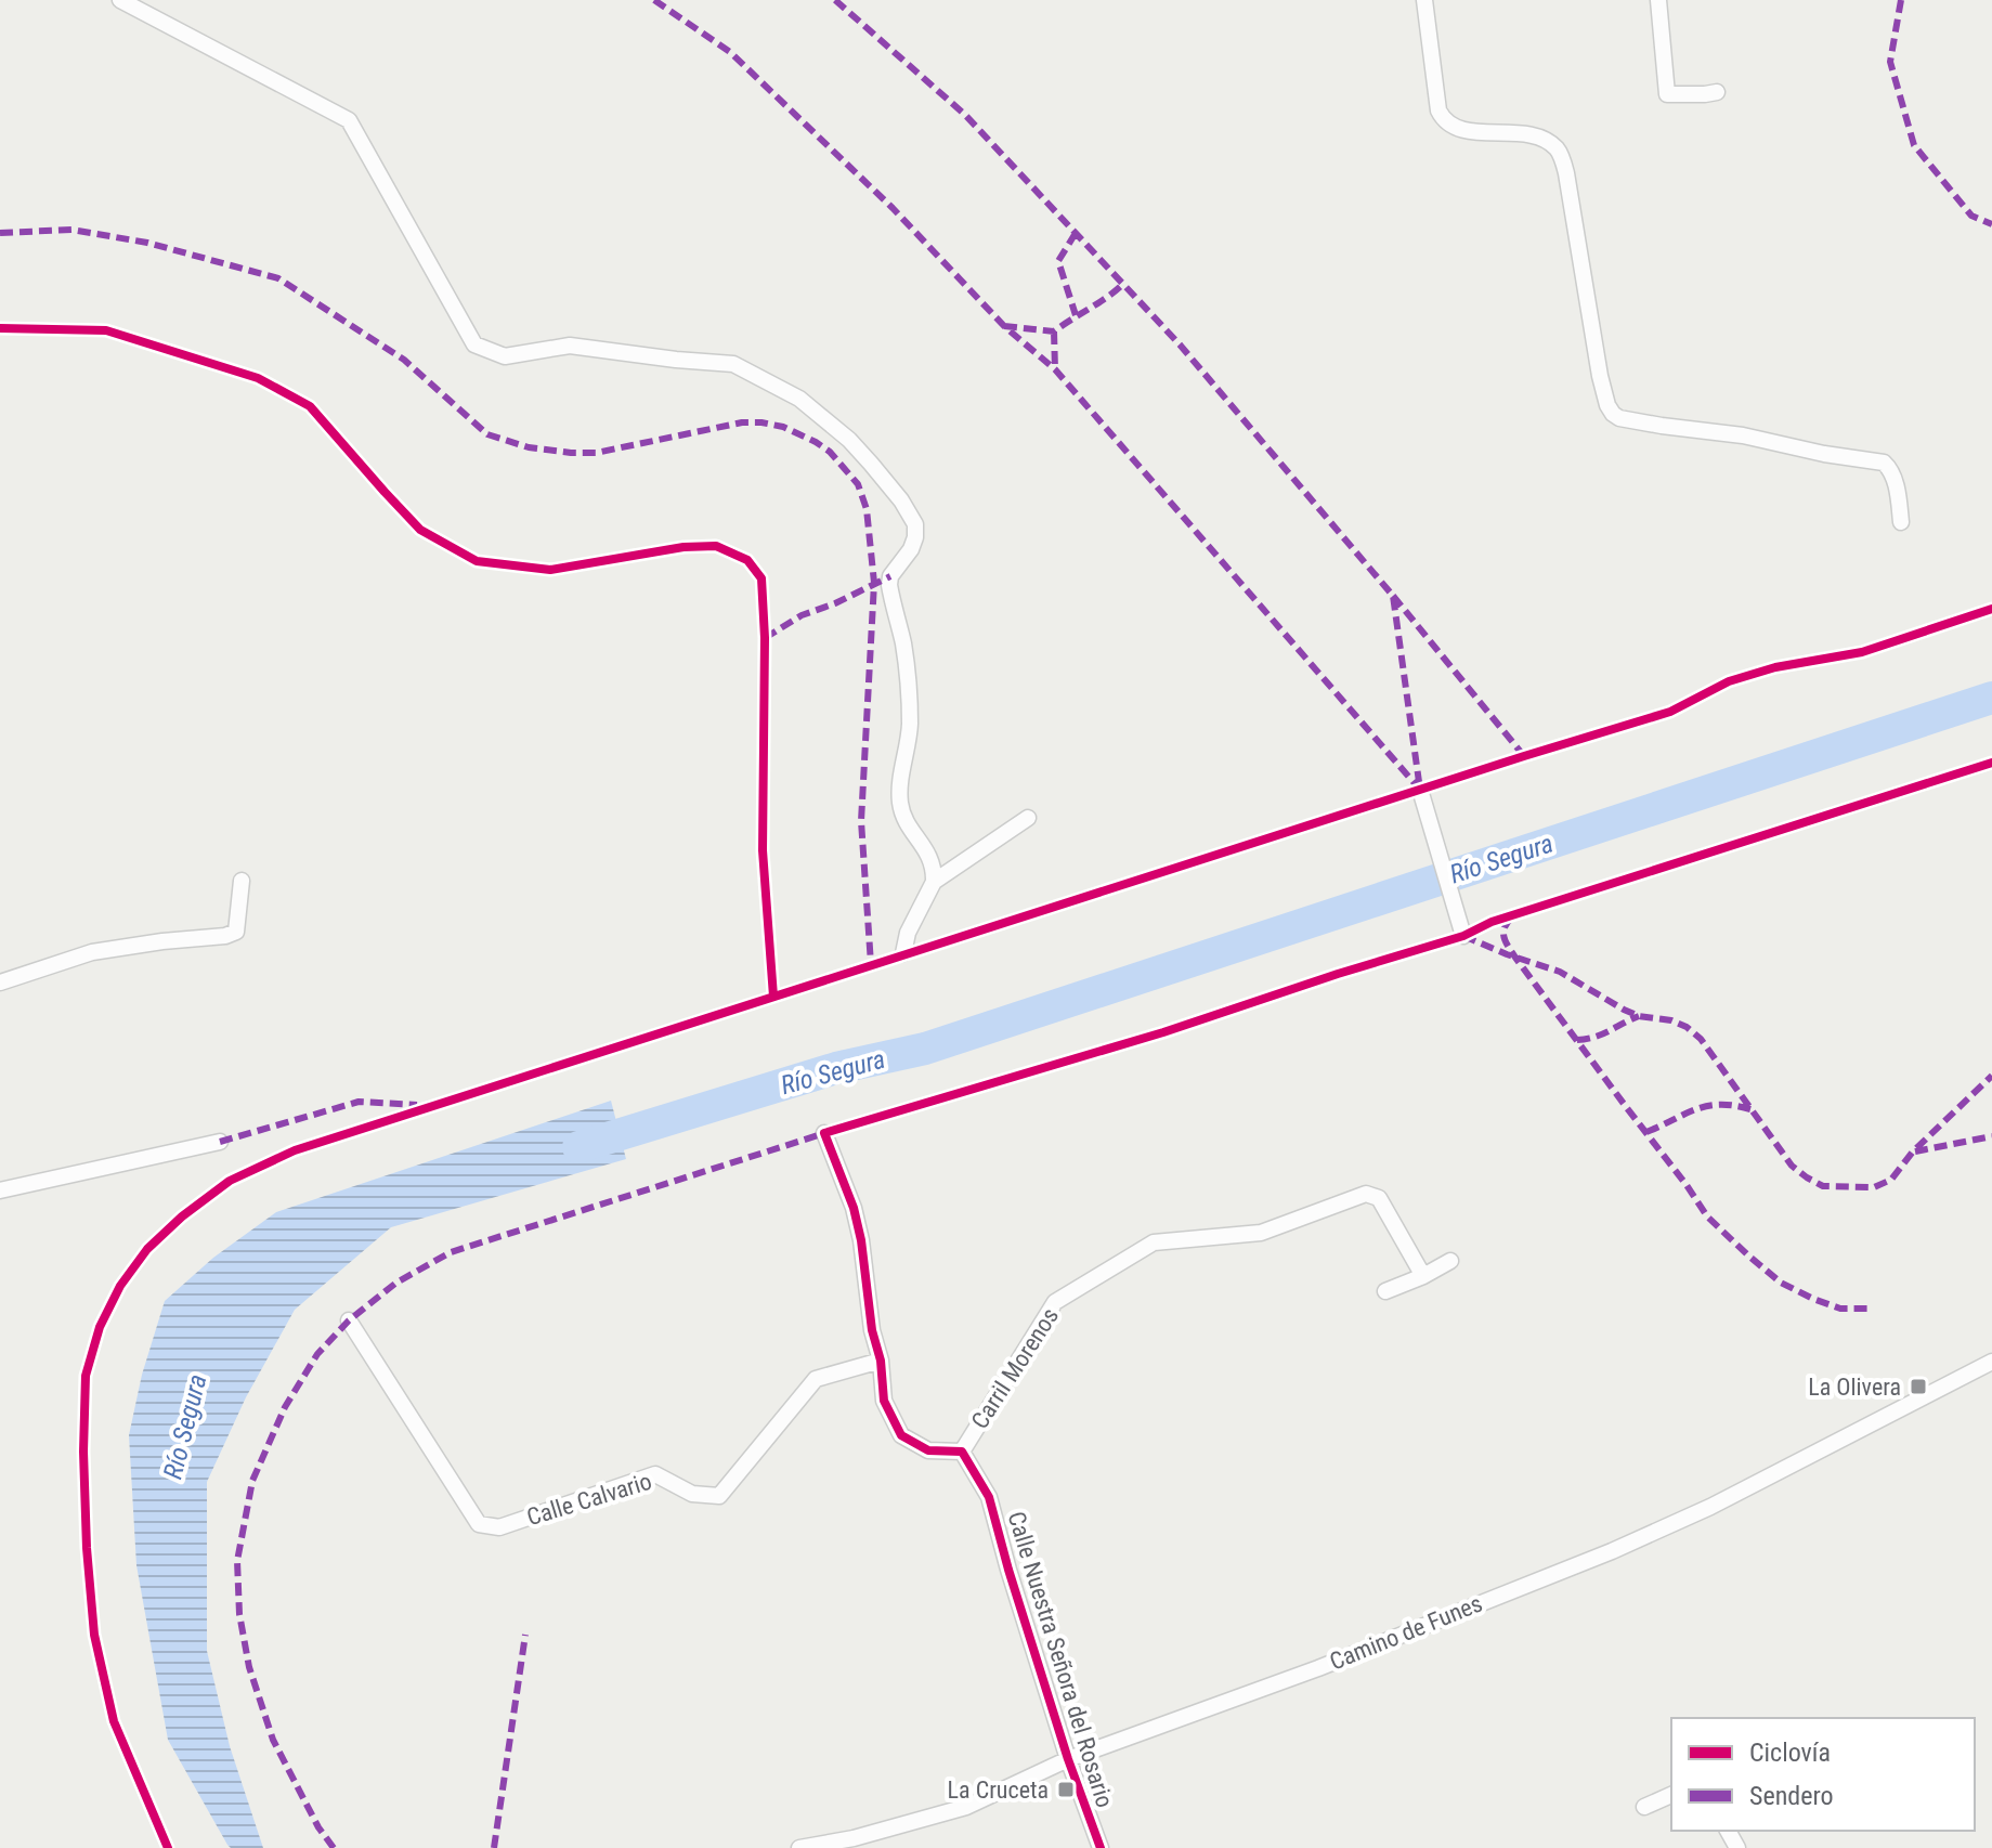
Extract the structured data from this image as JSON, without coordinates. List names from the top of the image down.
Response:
{
  "streets": {
    "street": [
      "Carril Morenos",
      "Calle Calvario",
      "Camino de Funes",
      "Calle Nuestra Señora del Rosario"
    ]
  },
  "crossings": [
    ["Carril Morenos", "Calle Nuestra Señora del Rosario"],
    ["Camino de Funes", "Calle Nuestra Señora del Rosario"]
  ],
  "water": ["Río Segura"],
  "places": {
    "transit": ["La Olivera", "La Cruceta"]
  },
  "legend": ["Ciclovía", "Sendero"]
}
